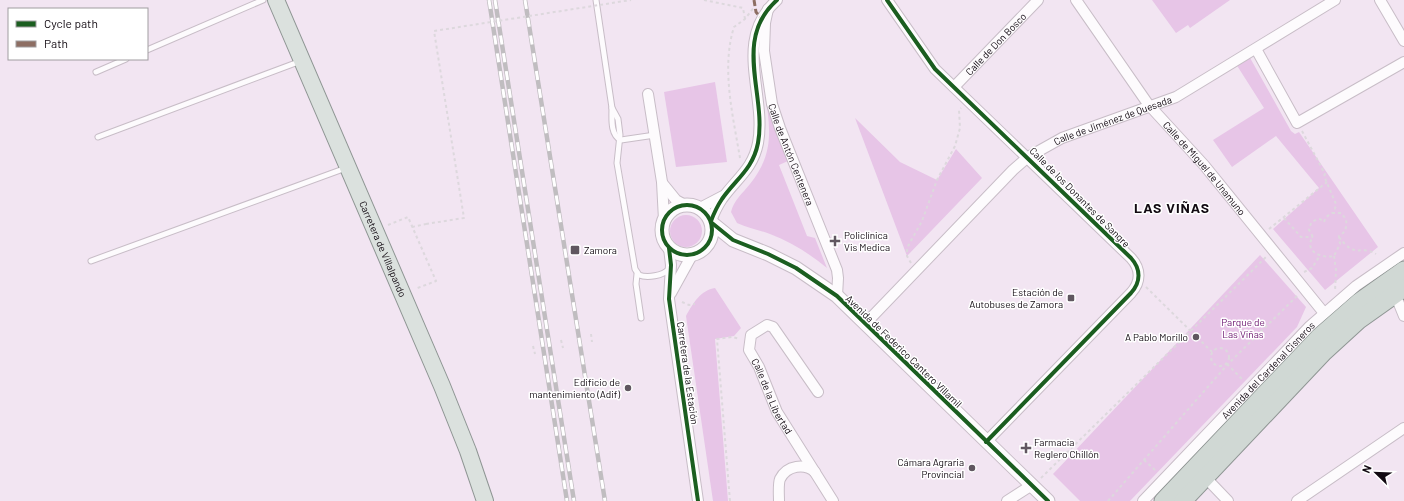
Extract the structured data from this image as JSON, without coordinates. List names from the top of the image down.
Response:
{
  "streets": {
    "highway": ["Avenida del Cardenal Cisneros"],
    "main road": ["Carretera de Villalpando"],
    "street": [
      "Calle de Don Bosco",
      "Calle de Jiménez de Quesada",
      "Calle de Antón Centenera",
      "Calle de Miguel de Unamuno",
      "Calle de los Donantes de Sangre",
      "Avenida de Federico Cantero Villamil",
      "Carretera de la Estación",
      "Calle de la Libertad"
    ]
  },
  "crossings": [
    ["Calle de Don Bosco", "Calle de los Donantes de Sangre"],
    ["Calle de Jiménez de Quesada", "Calle de Miguel de Unamuno"],
    ["Calle de Jiménez de Quesada", "Calle de los Donantes de Sangre"],
    ["Calle de Jiménez de Quesada", "Avenida de Federico Cantero Villamil"],
    ["Calle de Antón Centenera", "Avenida de Federico Cantero Villamil"],
    ["Calle de Antón Centenera", "Carretera de la Estación"],
    ["Calle de Miguel de Unamuno", "Avenida del Cardenal Cisneros"],
    ["Avenida de Federico Cantero Villamil", "Carretera de la Estación"]
  ],
  "districts": ["LAS VIÑAS"],
  "parks": ["Parque de Las Viñas"],
  "places": {
    "health": ["Policlínica Vis Medica", "Farmacia Reglero Chillón"],
    "transit": ["Zamora", "Estación de Autobuses de Zamora"],
    "other": ["A Pablo Morillo", "Edificio de mantenimiento (Adif)", "Cámara Agraria Provincial"]
  },
  "legend": ["Cycle path", "Path"],
  "north": "top left"
}
